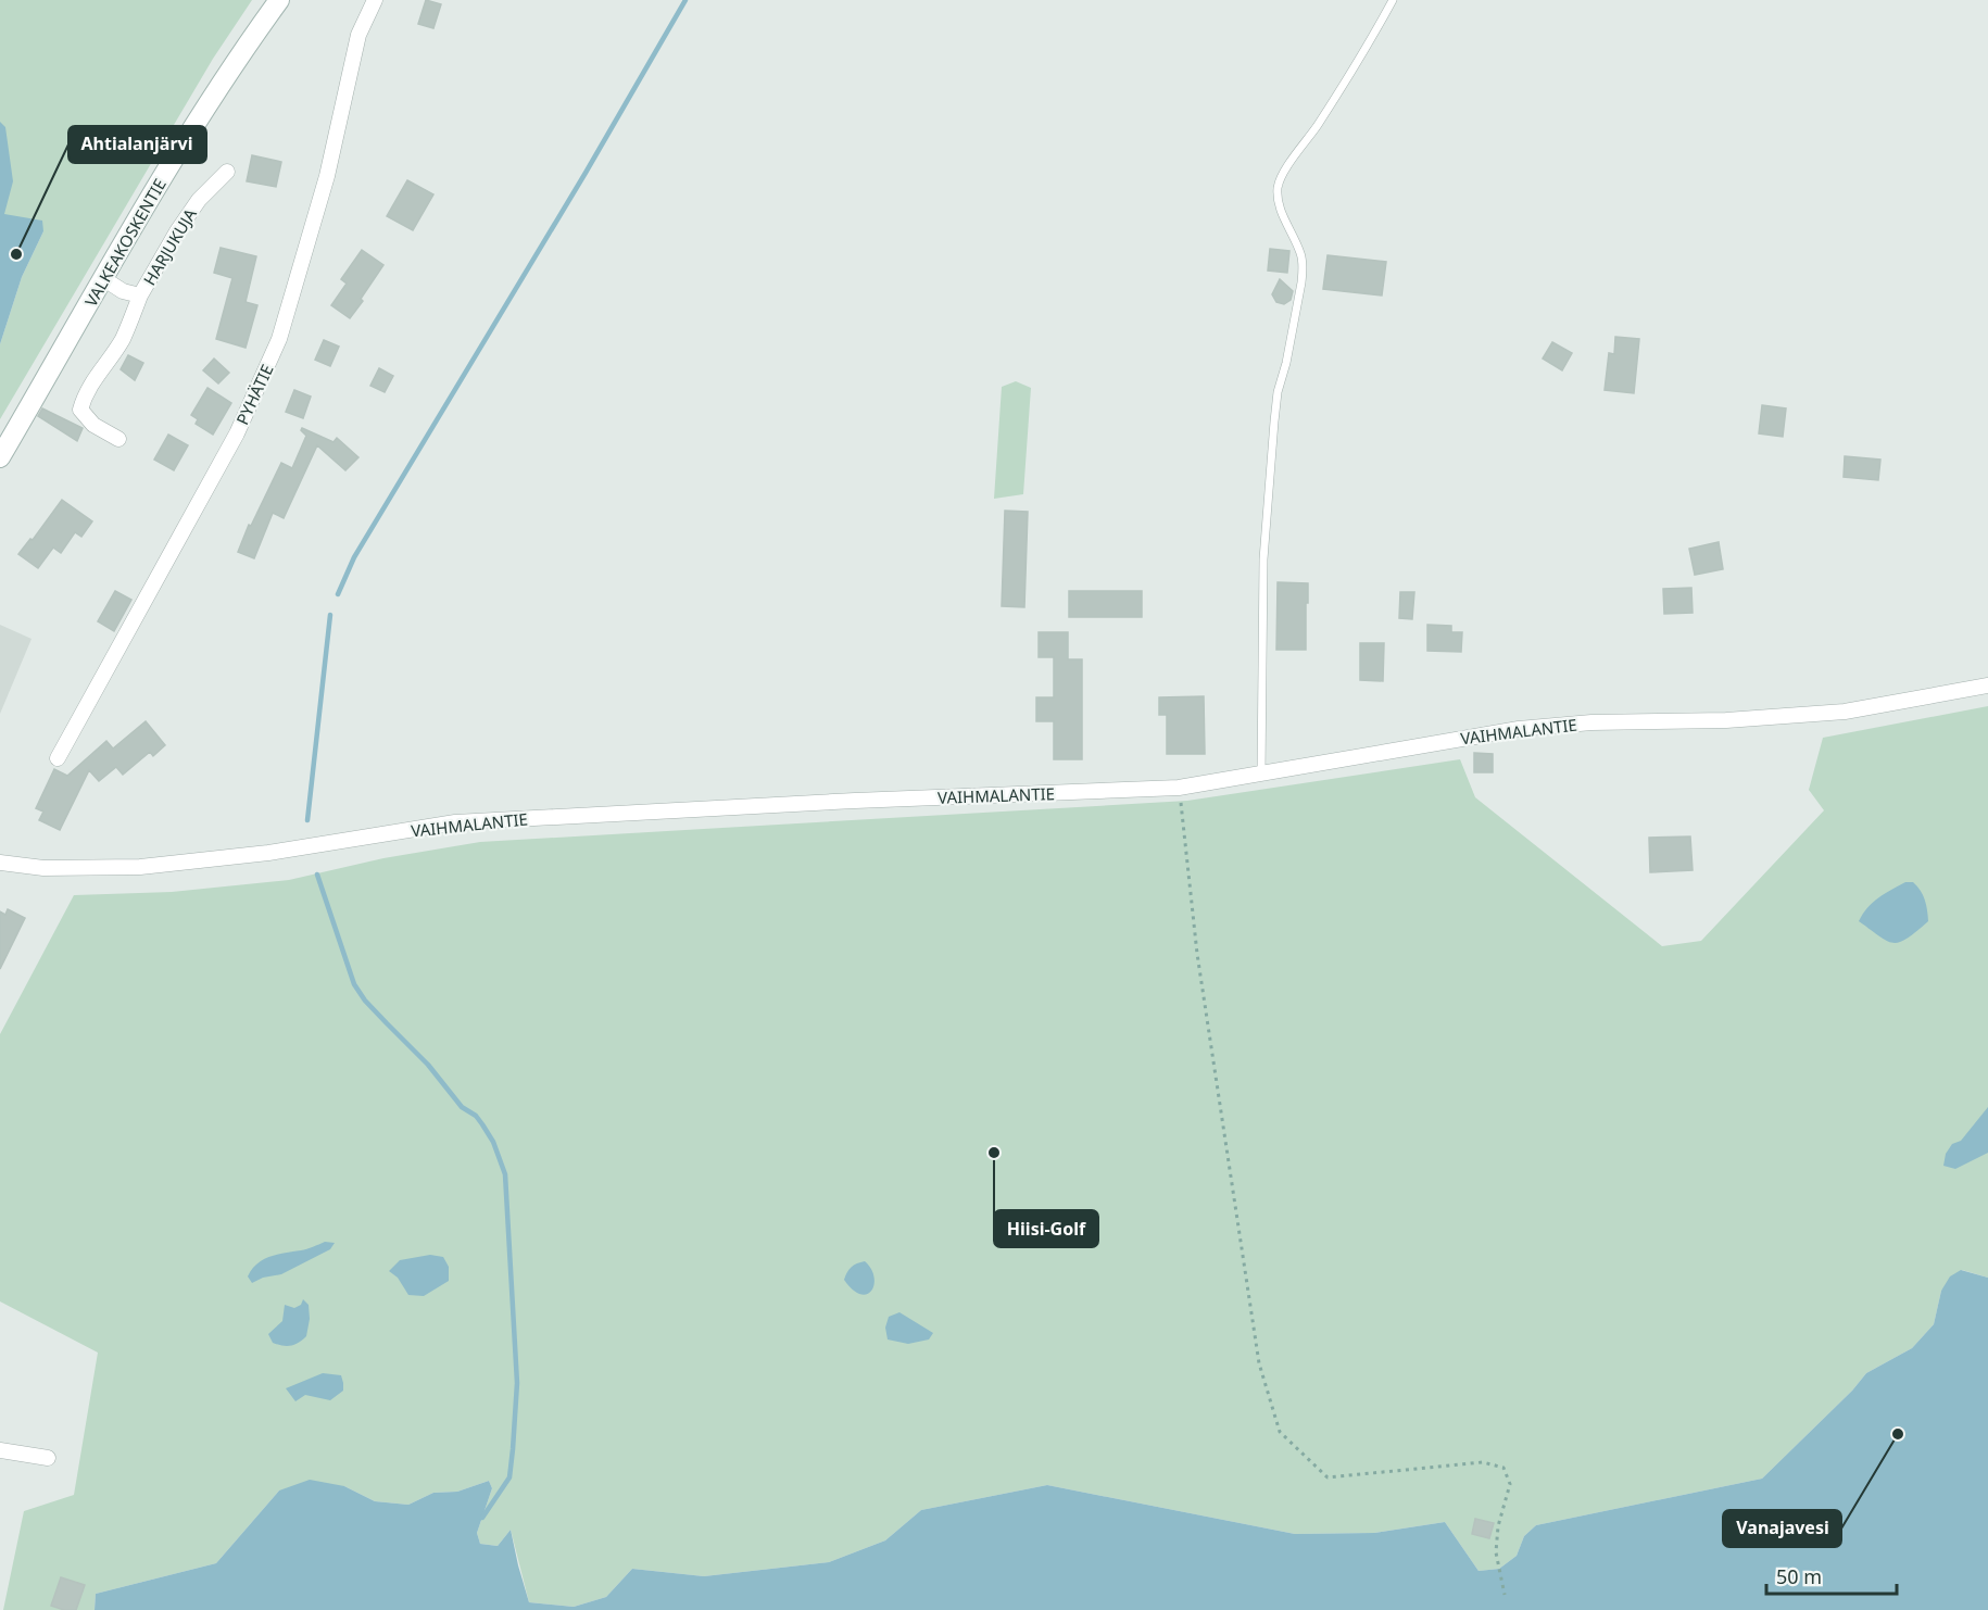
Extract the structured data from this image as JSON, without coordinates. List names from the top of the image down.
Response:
{
  "streets": {
    "street": [
      "VALKEAKOSKENTIE",
      "HARJUKUJA",
      "PYHÄTIE",
      "VAIHMALANTIE"
    ]
  },
  "crossings": [
    ["VALKEAKOSKENTIE", "HARJUKUJA"]
  ],
  "places": ["Ahtialanjärvi", "Hiisi-Golf", "Vanajavesi"],
  "scale_bar": "50 m"
}
